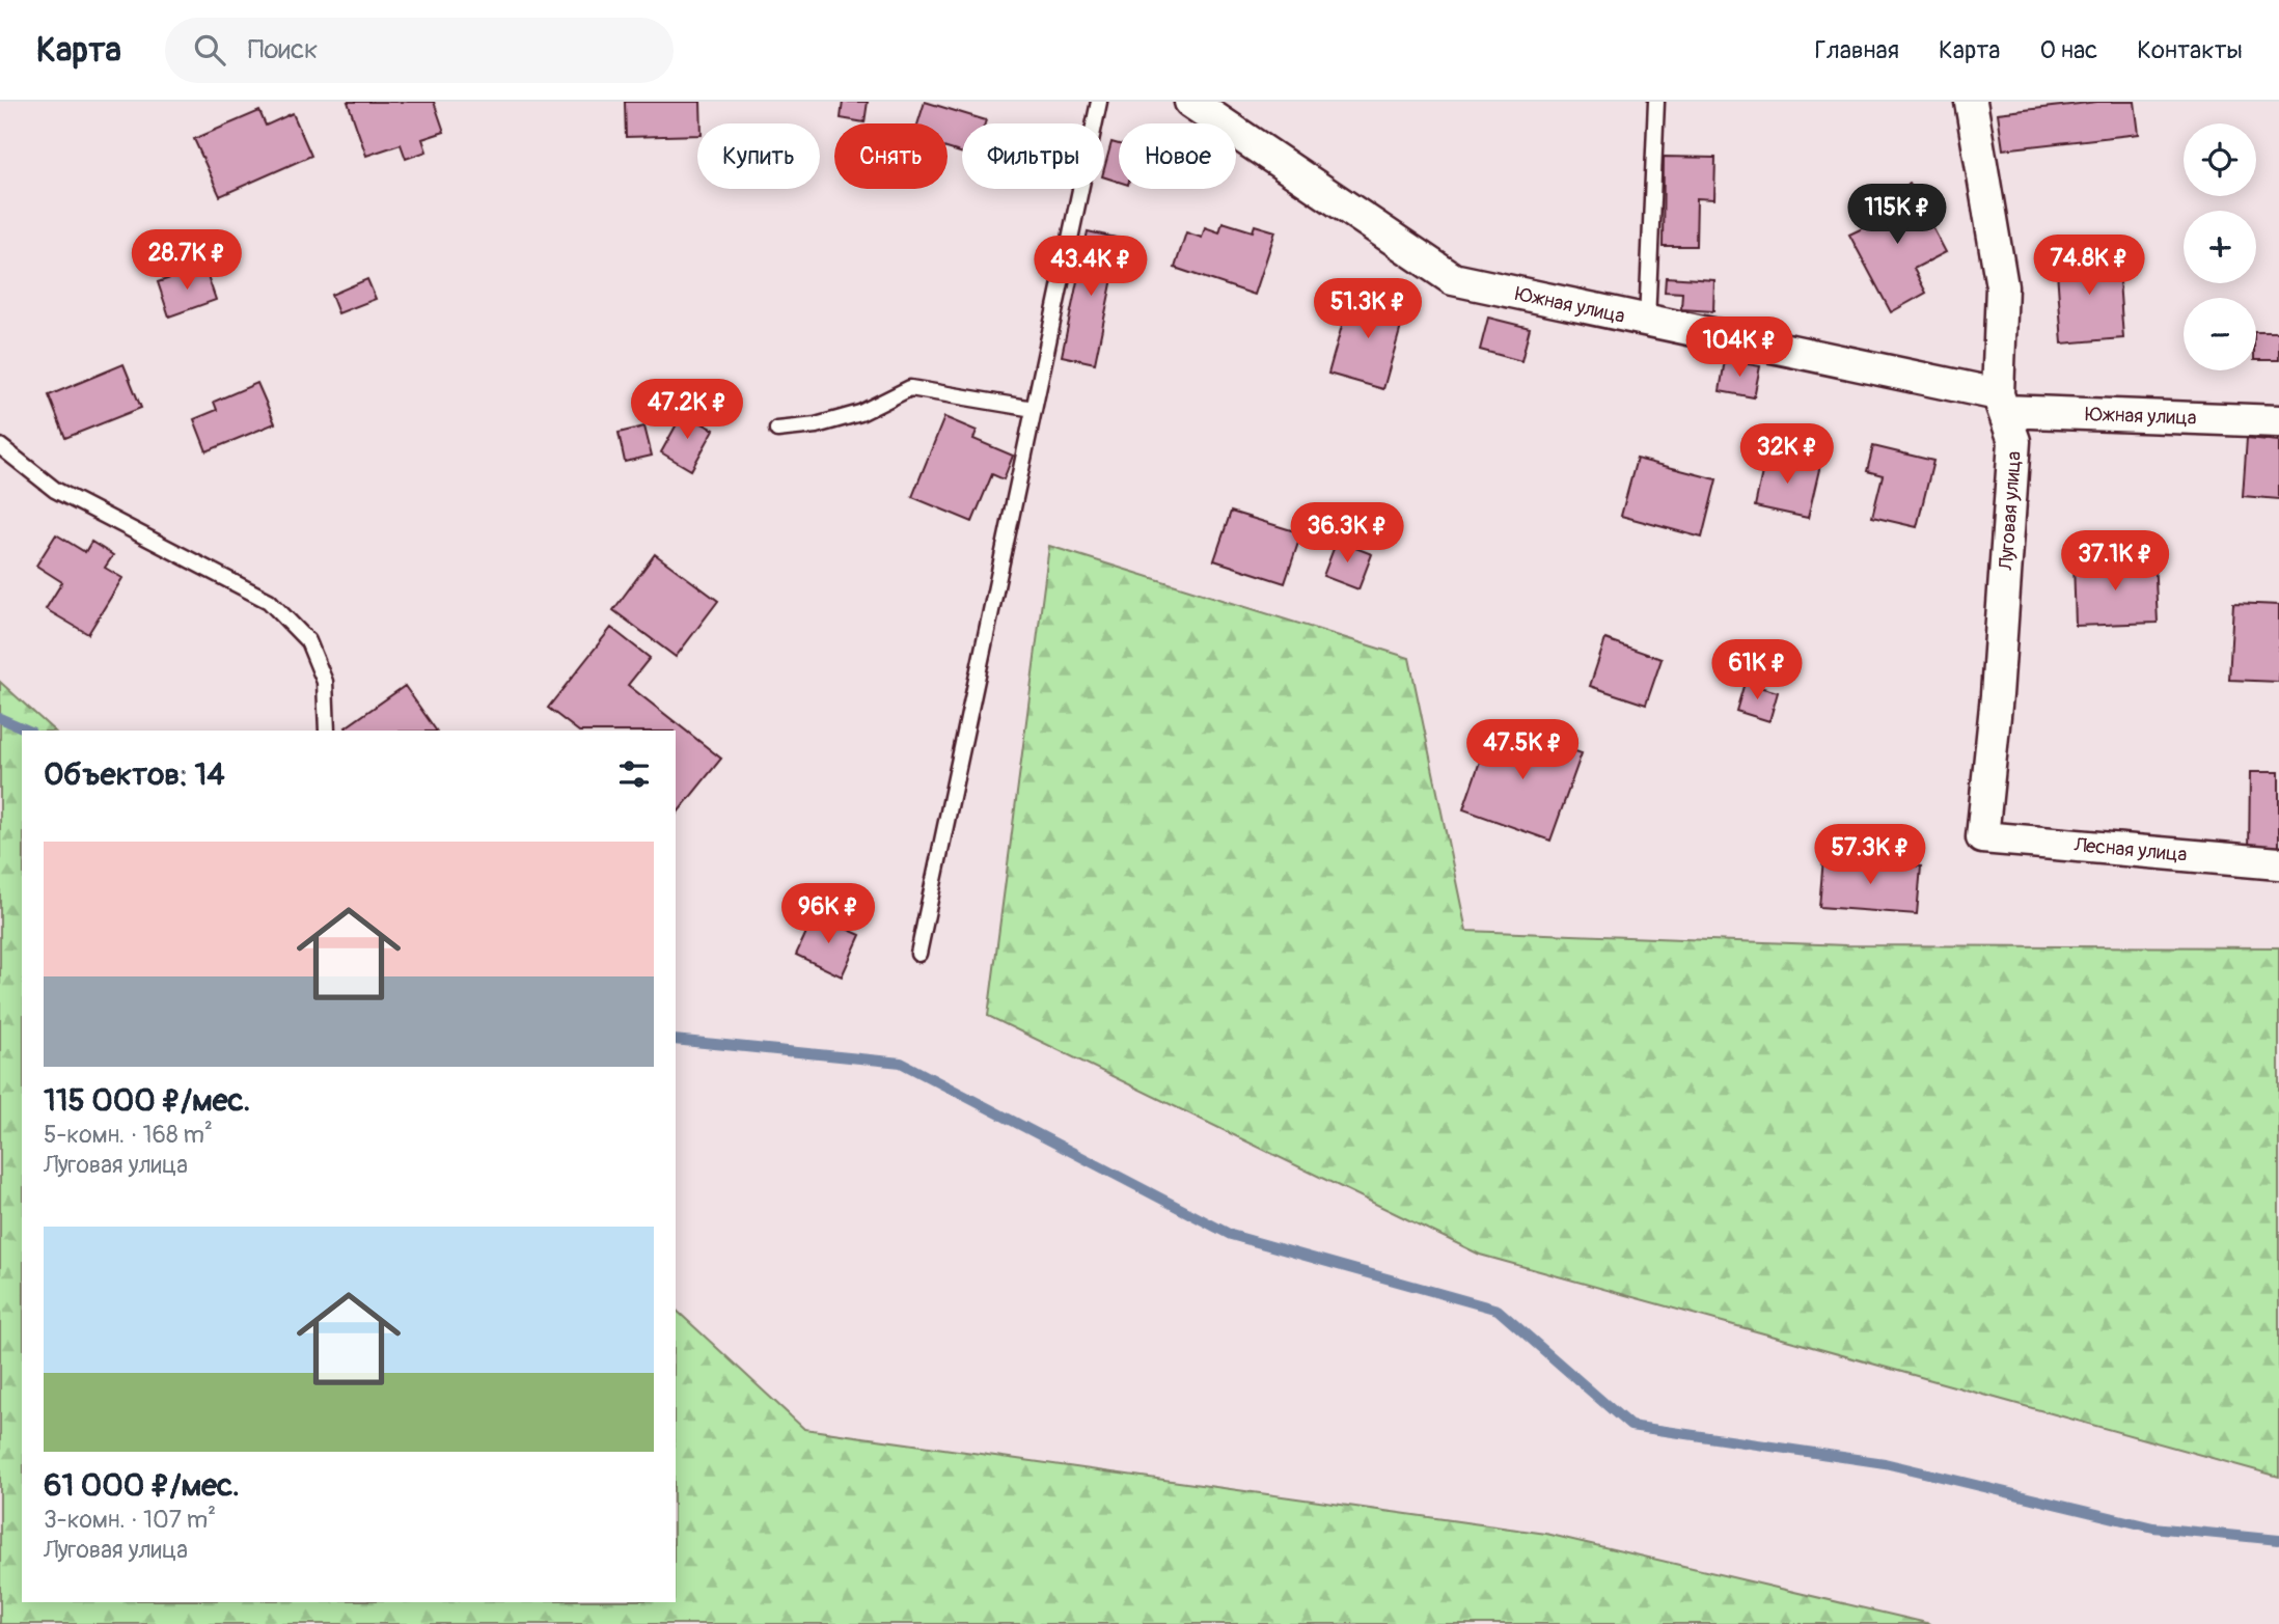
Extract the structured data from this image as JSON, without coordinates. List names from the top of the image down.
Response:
{
  "streets": {
    "street": ["Южная улица", "Луговая улица", "Лесная улица"]
  },
  "crossings": [
    ["Южная улица", "Луговая улица"],
    ["Луговая улица", "Лесная улица"]
  ],
  "page": {
    "header": "Карта",
    "search": "Поиск",
    "nav": [
      "Главная",
      "Карта",
      "О нас",
      "Контакты"
    ],
    "map_buttons": ["+", "−"],
    "chip": [
      "Купить",
      "Снять",
      "Фильтры",
      "Новое"
    ],
    "price": [
      "115K ₽",
      "28.7K ₽",
      "74.8K ₽",
      "43.4K ₽",
      "51.3K ₽",
      "104K ₽",
      "47.2K ₽",
      "32K ₽",
      "36.3K ₽",
      "37.1K ₽",
      "61K ₽",
      "47.5K ₽",
      "57.3K ₽",
      "96K ₽"
    ],
    "heading": "Объектов: 14",
    "list": [
      {
        "name": "115 000 ₽/мес.",
        "note": "5-комн. · 168 m² · Луговая улица"
      },
      {
        "name": "61 000 ₽/мес.",
        "note": "3-комн. · 107 m² · Луговая улица"
      }
    ]
  }
}
